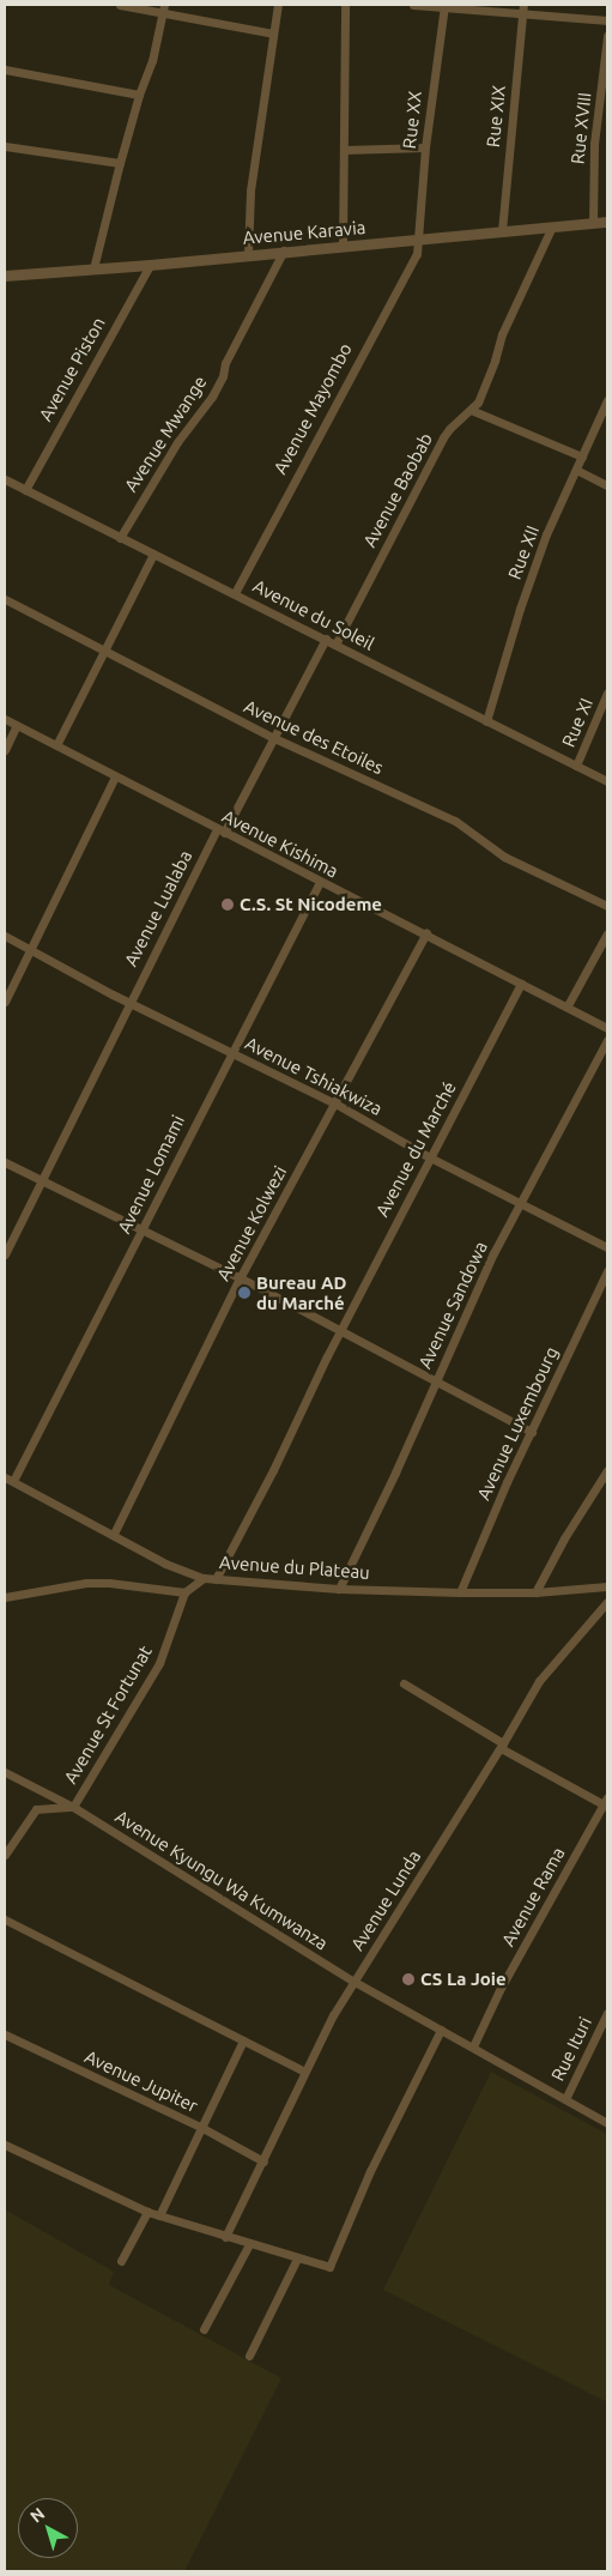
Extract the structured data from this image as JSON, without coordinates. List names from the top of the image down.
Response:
{
  "streets": {
    "street": [
      "Rue XIX",
      "Rue XX",
      "Rue XVIII",
      "Avenue Karavia",
      "Avenue Piston",
      "Avenue Mayombo",
      "Avenue Mwange",
      "Avenue Baobab",
      "Rue XII",
      "Avenue du Soleil",
      "Rue XI",
      "Avenue des Etoiles",
      "Avenue Kishima",
      "Avenue Lualaba",
      "Avenue Tshiakwiza",
      "Avenue du Marché",
      "Avenue Lomami",
      "Avenue Kolwezi",
      "Avenue Sandowa",
      "Avenue Luxembourg",
      "Avenue du Plateau",
      "Avenue St Fortunat",
      "Avenue Kyungu Wa Kumwanza",
      "Avenue Rama",
      "Avenue Lunda",
      "Rue Ituri",
      "Avenue Jupiter"
    ]
  },
  "crossings": [
    ["Rue XIX", "Avenue Karavia"],
    ["Rue XX", "Avenue Karavia"],
    ["Rue XX", "Avenue Mayombo"],
    ["Rue XVIII", "Avenue Karavia"],
    ["Avenue Karavia", "Avenue Piston"],
    ["Avenue Karavia", "Avenue Mayombo"],
    ["Avenue Karavia", "Avenue Mwange"],
    ["Avenue Karavia", "Avenue Baobab"],
    ["Avenue Piston", "Avenue du Soleil"],
    ["Avenue Mayombo", "Avenue du Soleil"],
    ["Avenue Mwange", "Avenue du Soleil"],
    ["Avenue Baobab", "Avenue du Soleil"],
    ["Rue XII", "Avenue du Soleil"],
    ["Avenue du Soleil", "Rue XI"],
    ["Avenue du Soleil", "Avenue Lualaba"],
    ["Avenue des Etoiles", "Avenue Lualaba"],
    ["Avenue Kishima", "Avenue Lualaba"],
    ["Avenue Kishima", "Avenue du Marché"],
    ["Avenue Kishima", "Avenue Lomami"],
    ["Avenue Kishima", "Avenue Kolwezi"],
    ["Avenue Lualaba", "Avenue Tshiakwiza"],
    ["Avenue Tshiakwiza", "Avenue du Marché"],
    ["Avenue Tshiakwiza", "Avenue Lomami"],
    ["Avenue Tshiakwiza", "Avenue Kolwezi"],
    ["Avenue Tshiakwiza", "Avenue Sandowa"],
    ["Avenue du Marché", "Avenue du Plateau"],
    ["Avenue Lomami", "Avenue du Plateau"],
    ["Avenue Kolwezi", "Avenue du Plateau"],
    ["Avenue Sandowa", "Avenue du Plateau"],
    ["Avenue Luxembourg", "Avenue du Plateau"],
    ["Avenue St Fortunat", "Avenue Kyungu Wa Kumwanza"],
    ["Avenue Kyungu Wa Kumwanza", "Avenue Rama"],
    ["Avenue Kyungu Wa Kumwanza", "Avenue Lunda"],
    ["Avenue Kyungu Wa Kumwanza", "Rue Ituri"],
    ["Avenue Lunda", "Avenue Jupiter"]
  ],
  "places": ["C.S. St Nicodeme", "Bureau AD du Marché", "CS La Joie"],
  "north": "top left"
}
